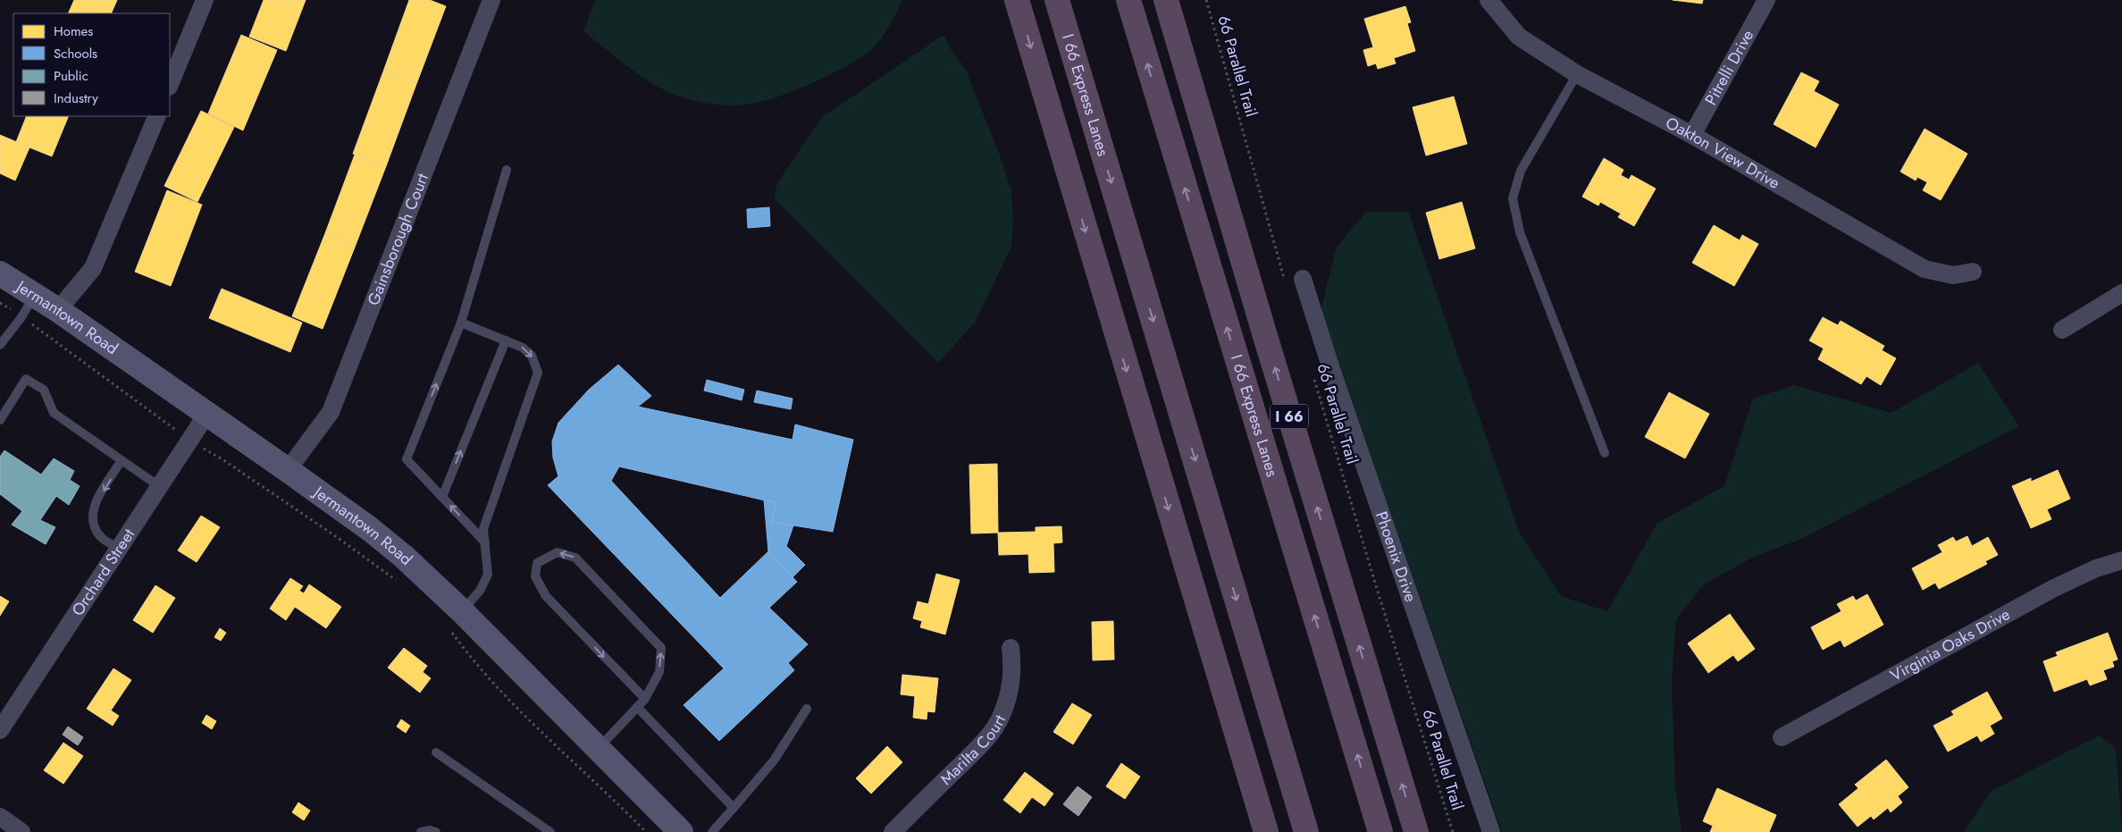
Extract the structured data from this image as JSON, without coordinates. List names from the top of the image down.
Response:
{
  "streets": {
    "highway": ["I 66 Express Lanes", "I 66"],
    "main road": ["Jermantown Road"],
    "street": [
      "Pitrelli Drive",
      "Oakton View Drive",
      "Gainsborough Court",
      "Phoenix Drive",
      "Orchard Street",
      "Virginia Oaks Drive",
      "Marilta Court"
    ],
    "path": ["66 Parallel Trail"]
  },
  "crossings": [
    ["Pitrelli Drive", "Oakton View Drive"],
    ["Gainsborough Court", "Jermantown Road"],
    ["Jermantown Road", "Orchard Street"]
  ],
  "legend": [
    "Homes",
    "Schools",
    "Public",
    "Industry"
  ]
}
